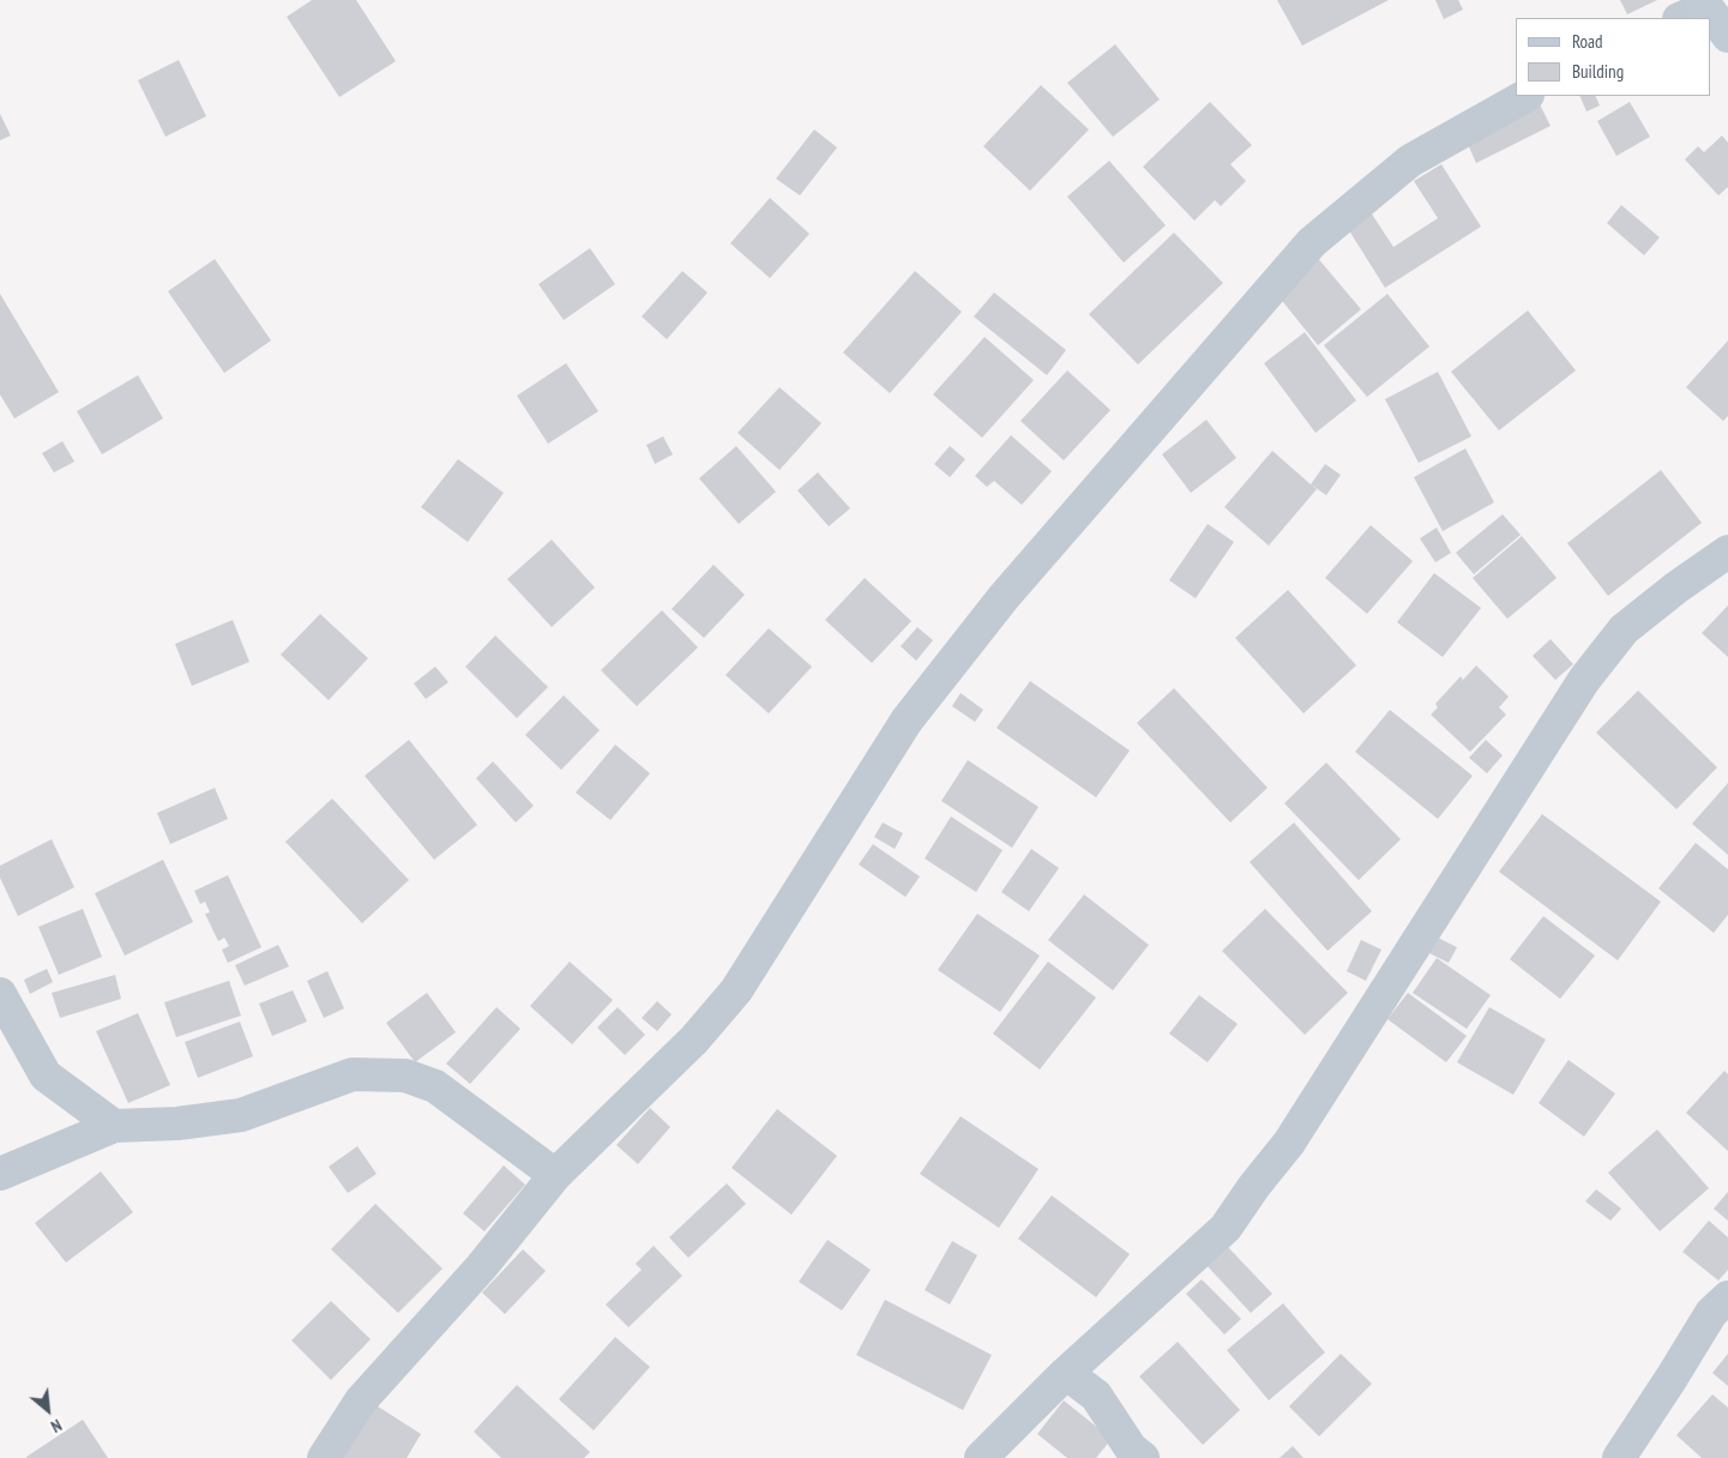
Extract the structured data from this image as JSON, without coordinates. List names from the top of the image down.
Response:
{
  "legend": ["Road", "Building"],
  "north": "bottom right"
}
